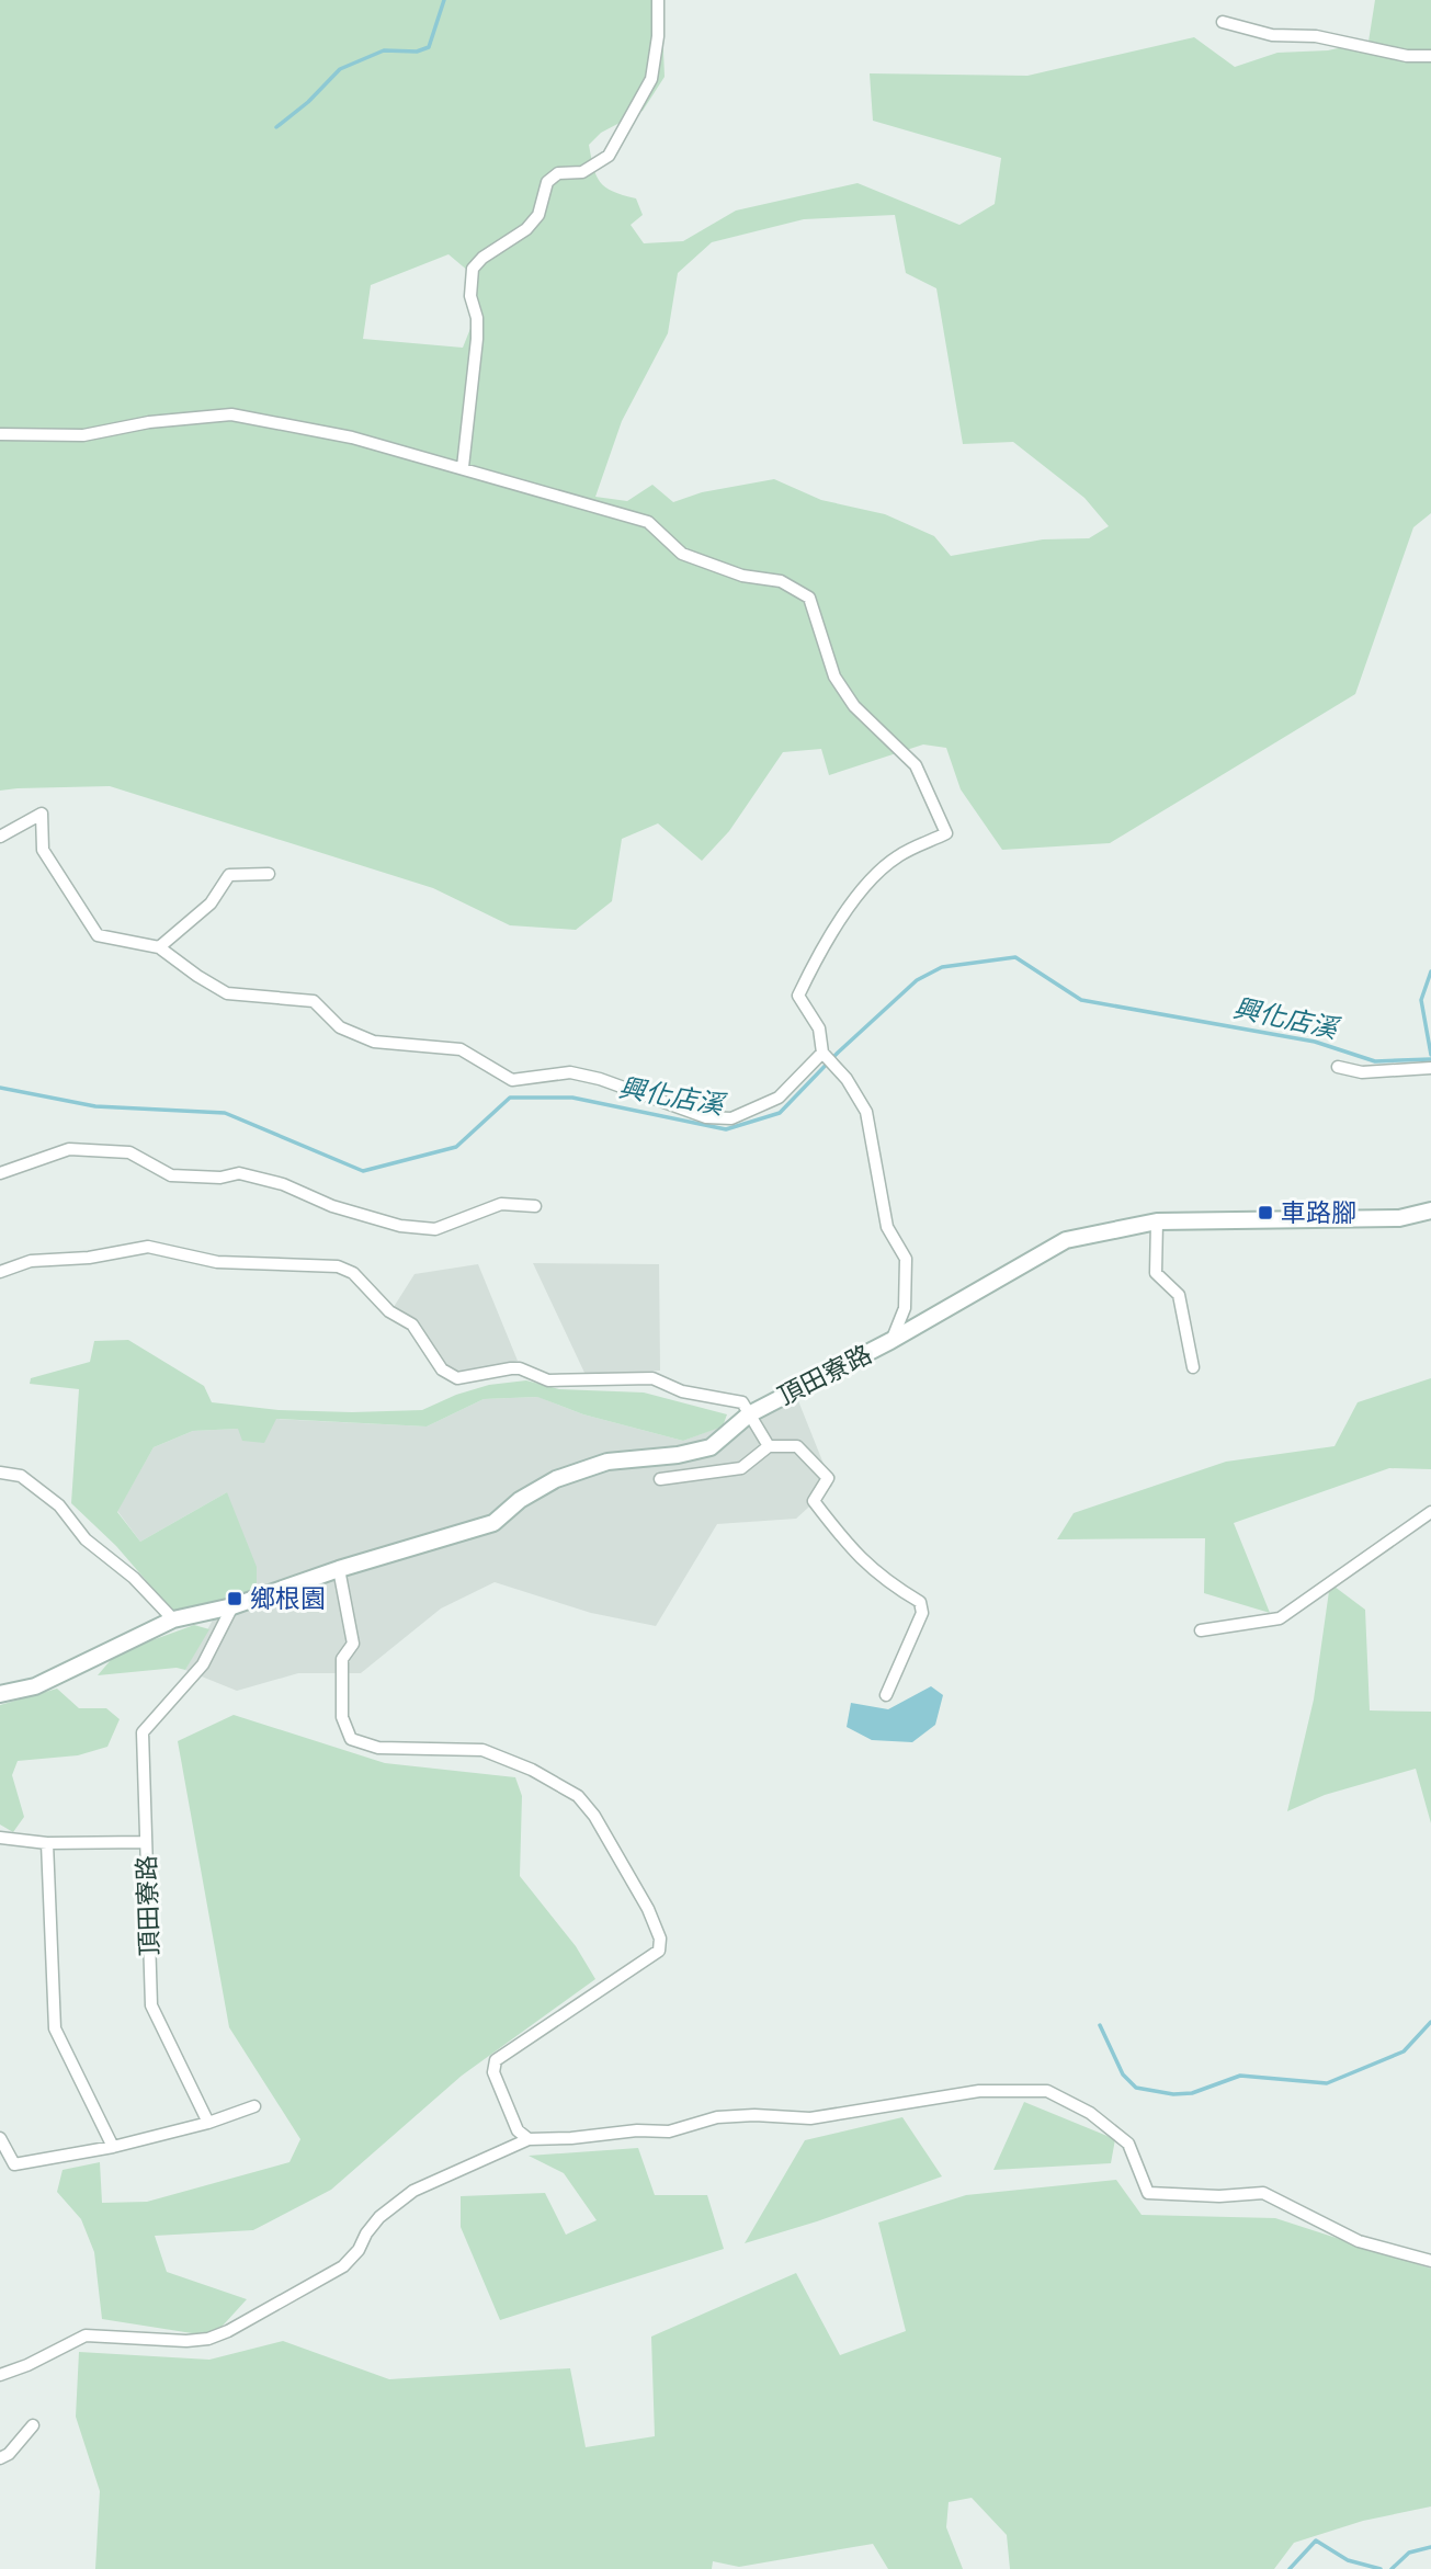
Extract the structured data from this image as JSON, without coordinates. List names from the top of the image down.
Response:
{
  "streets": {
    "street": ["頂田寮路"]
  },
  "water": ["興化店溪"],
  "places": {
    "transit": ["車路腳", "鄉根園"]
  }
}
